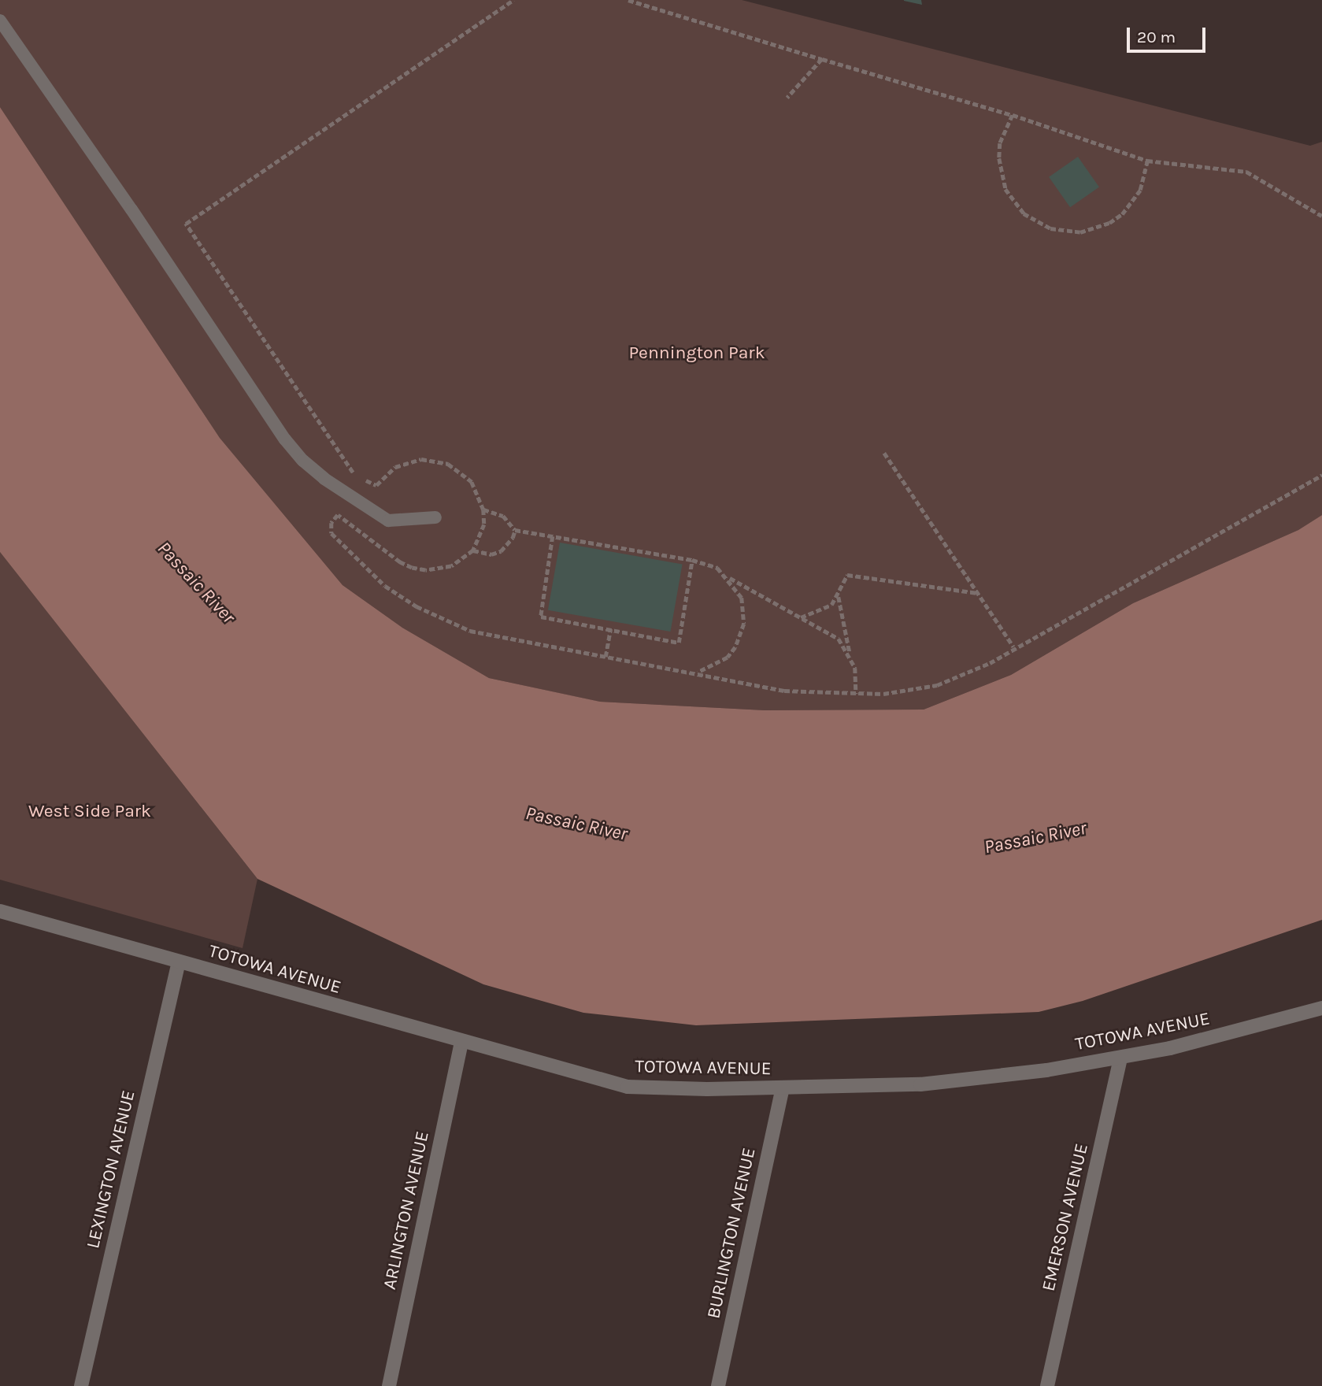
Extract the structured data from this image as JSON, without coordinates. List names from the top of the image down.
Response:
{
  "streets": {
    "street": [
      "TOTOWA AVENUE",
      "LEXINGTON AVENUE",
      "ARLINGTON AVENUE",
      "EMERSON AVENUE",
      "BURLINGTON AVENUE"
    ]
  },
  "crossings": [
    ["TOTOWA AVENUE", "LEXINGTON AVENUE"],
    ["TOTOWA AVENUE", "ARLINGTON AVENUE"],
    ["TOTOWA AVENUE", "EMERSON AVENUE"],
    ["TOTOWA AVENUE", "BURLINGTON AVENUE"]
  ],
  "water": ["Passaic River"],
  "parks": ["Pennington Park", "West Side Park"],
  "scale_bar": "20 m"
}
